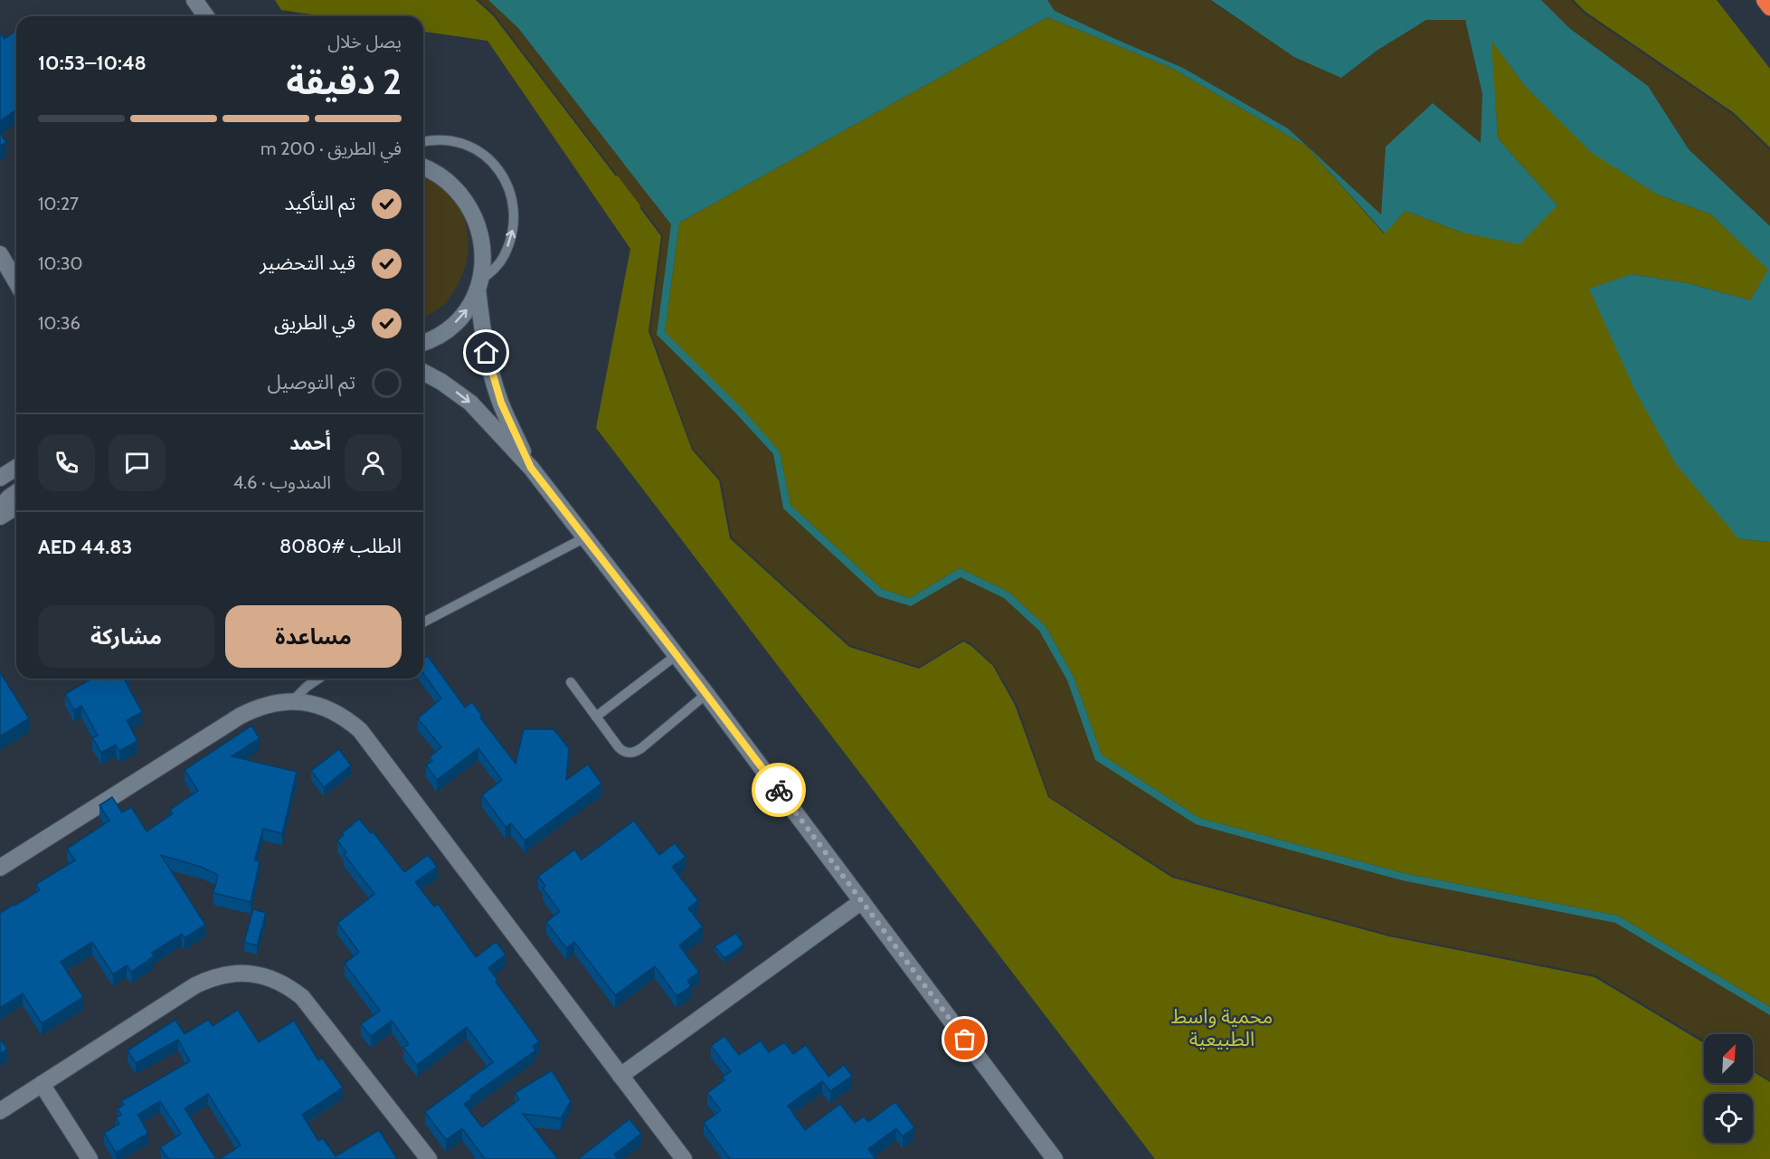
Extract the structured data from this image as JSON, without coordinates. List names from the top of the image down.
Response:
{
  "parks": ["محمية واسط الطبيعية"],
  "north": "top right",
  "page": {
    "heading": ["2 دقيقة", "يصل خلال", "10:48–10:53"],
    "panel": [
      "أحمد",
      "المندوب · 4.6",
      "الطلب #8080",
      "AED 44.83"
    ],
    "bar": "في الطريق · 200 m",
    "list": [
      ["تم التأكيد", "10:27"],
      ["قيد التحضير", "10:30"],
      ["في الطريق", "10:36"],
      "تم التوصيل"
    ],
    "buttons": ["مساعدة", "مشاركة"]
  }
}
